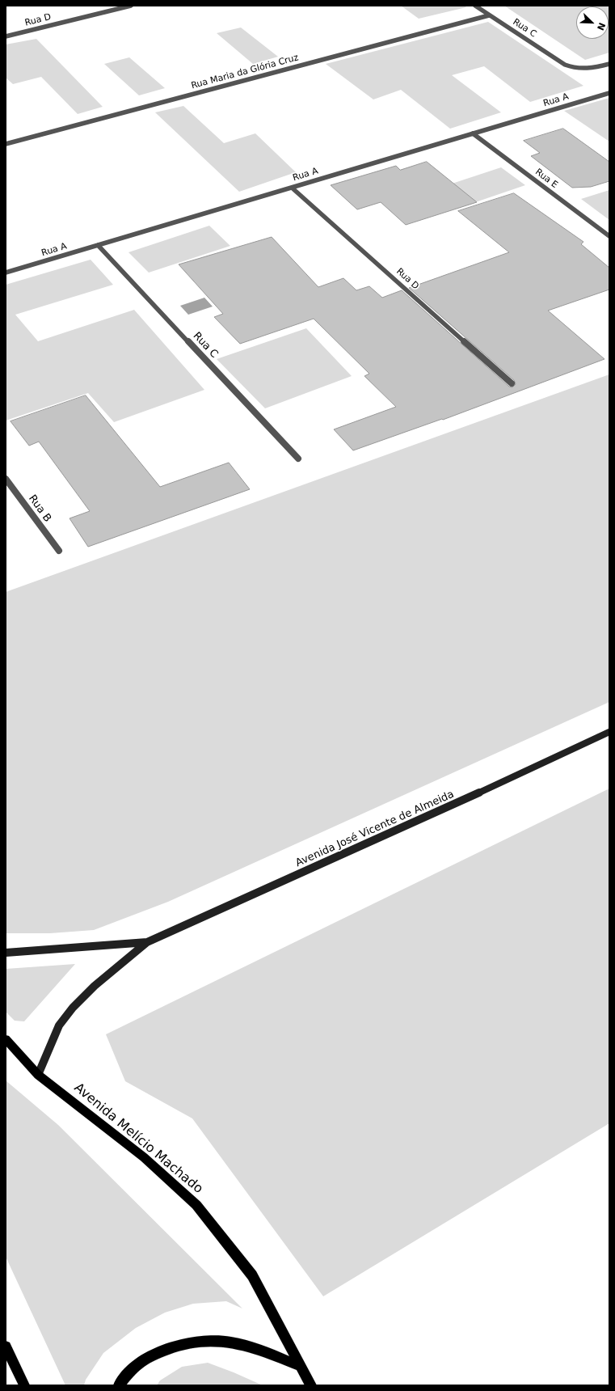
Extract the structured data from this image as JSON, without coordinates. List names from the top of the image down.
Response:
{
  "streets": {
    "main road": ["Avenida Melício Machado"],
    "street": [
      "Rua D",
      "Rua C",
      "Rua Maria da Glória Cruz",
      "Rua A",
      "Rua E",
      "Rua B",
      "Avenida José Vicente de Almeida"
    ]
  },
  "crossings": [
    ["Rua D", "Rua A"],
    ["Rua C", "Rua Maria da Glória Cruz"],
    ["Rua C", "Rua A"],
    ["Rua A", "Rua E"]
  ],
  "north": "bottom right"
}
